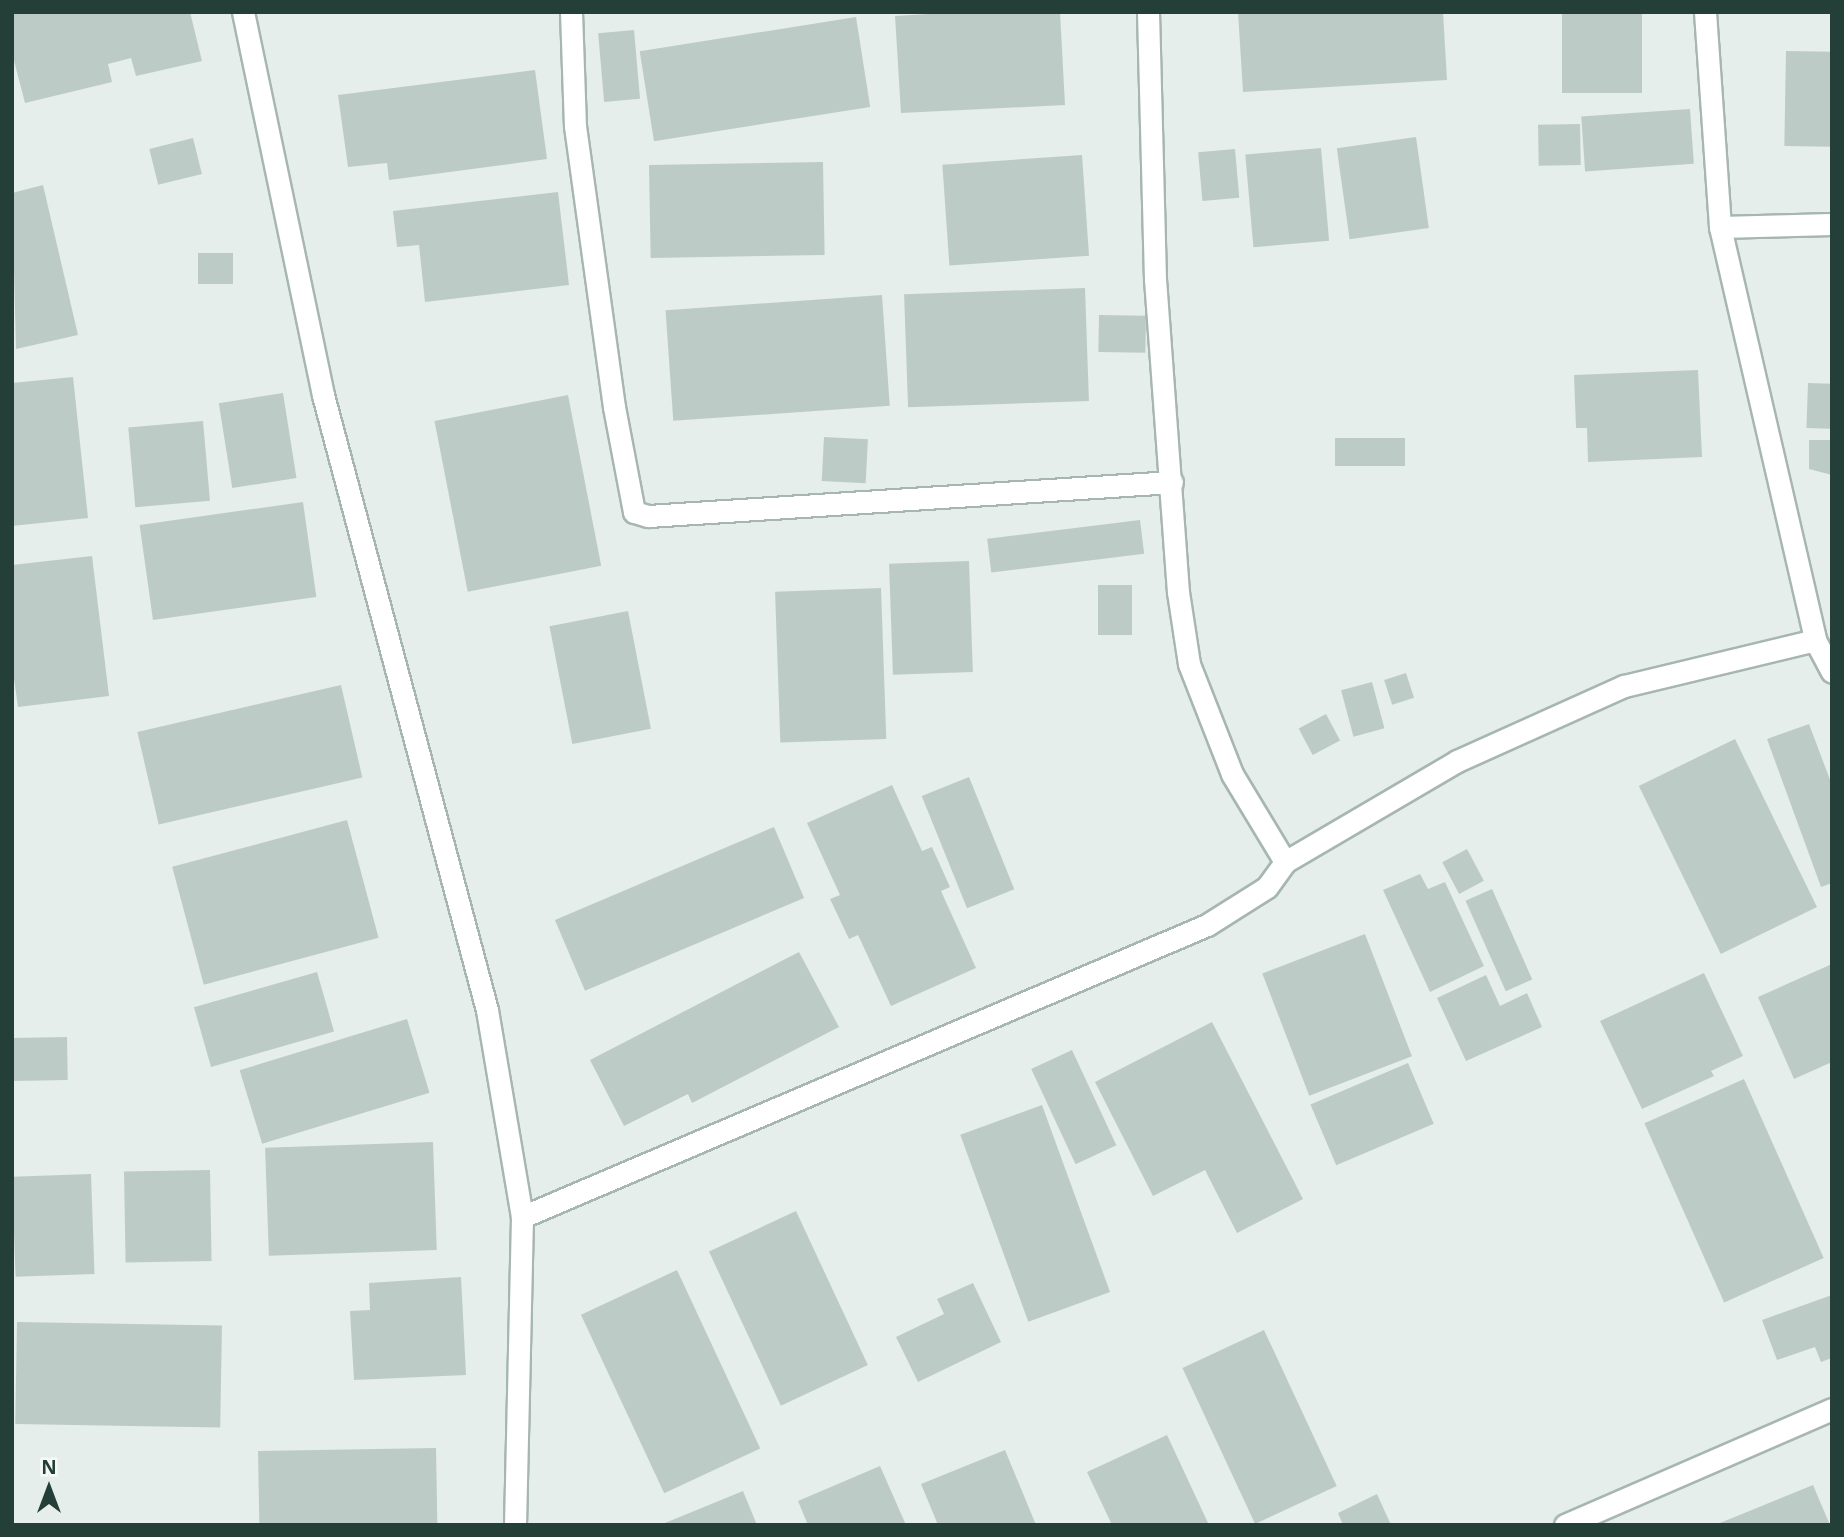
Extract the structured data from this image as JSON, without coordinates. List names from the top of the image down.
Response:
{
  "north": "top"
}
